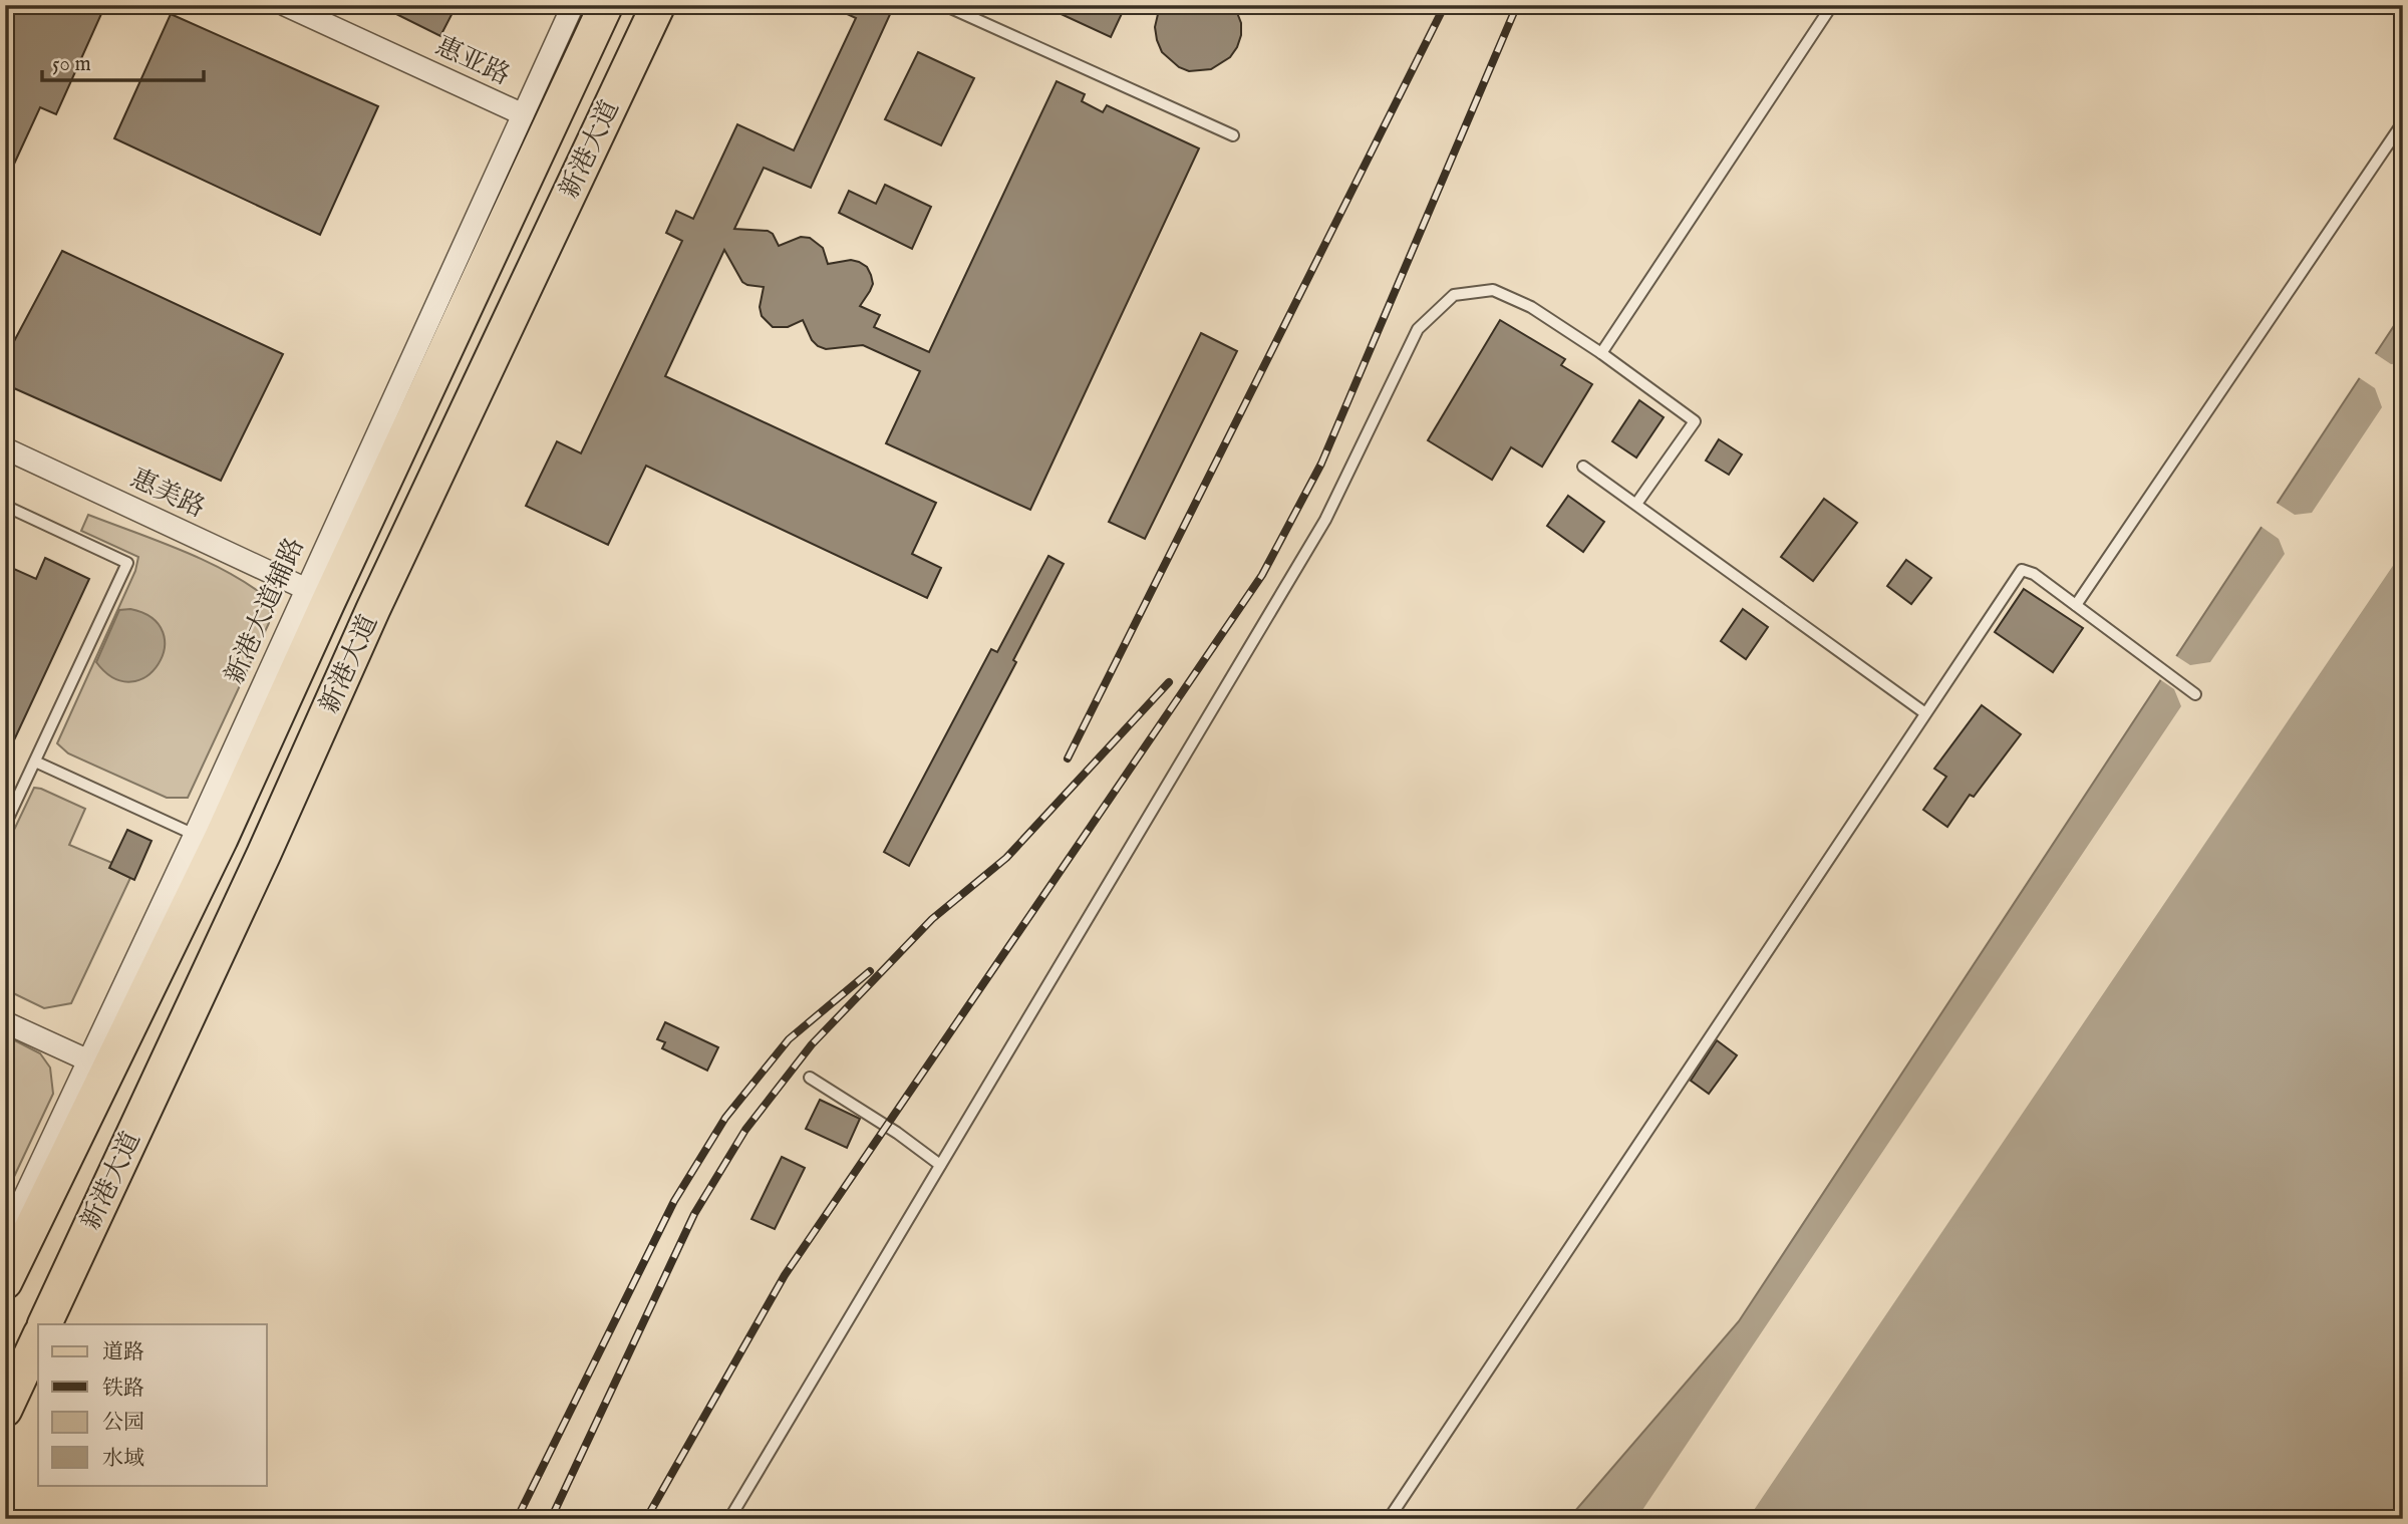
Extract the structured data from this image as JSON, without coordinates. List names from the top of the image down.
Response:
{
  "streets": {
    "main road": ["新港大道"],
    "street": ["惠亚路", "惠美路", "新港大道辅路"]
  },
  "crossings": [
    ["惠亚路", "新港大道辅路"],
    ["惠美路", "新港大道辅路"]
  ],
  "legend": [
    "道路",
    "铁路",
    "公园",
    "水域"
  ],
  "scale_bar": "50 m"
}
